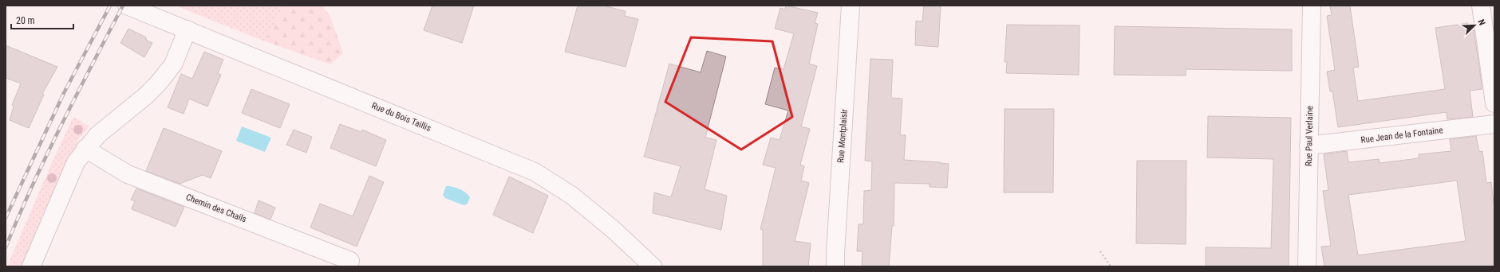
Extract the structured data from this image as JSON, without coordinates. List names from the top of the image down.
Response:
{
  "streets": {
    "street": [
      "Rue du Bois Taillis",
      "Rue Jean de la Fontaine",
      "Rue Montplaisir",
      "Rue Paul Verlaine",
      "Chemin des Chails"
    ]
  },
  "crossings": [
    ["Rue Jean de la Fontaine", "Rue Paul Verlaine"]
  ],
  "scale_bar": "20 m",
  "north": "top right"
}
